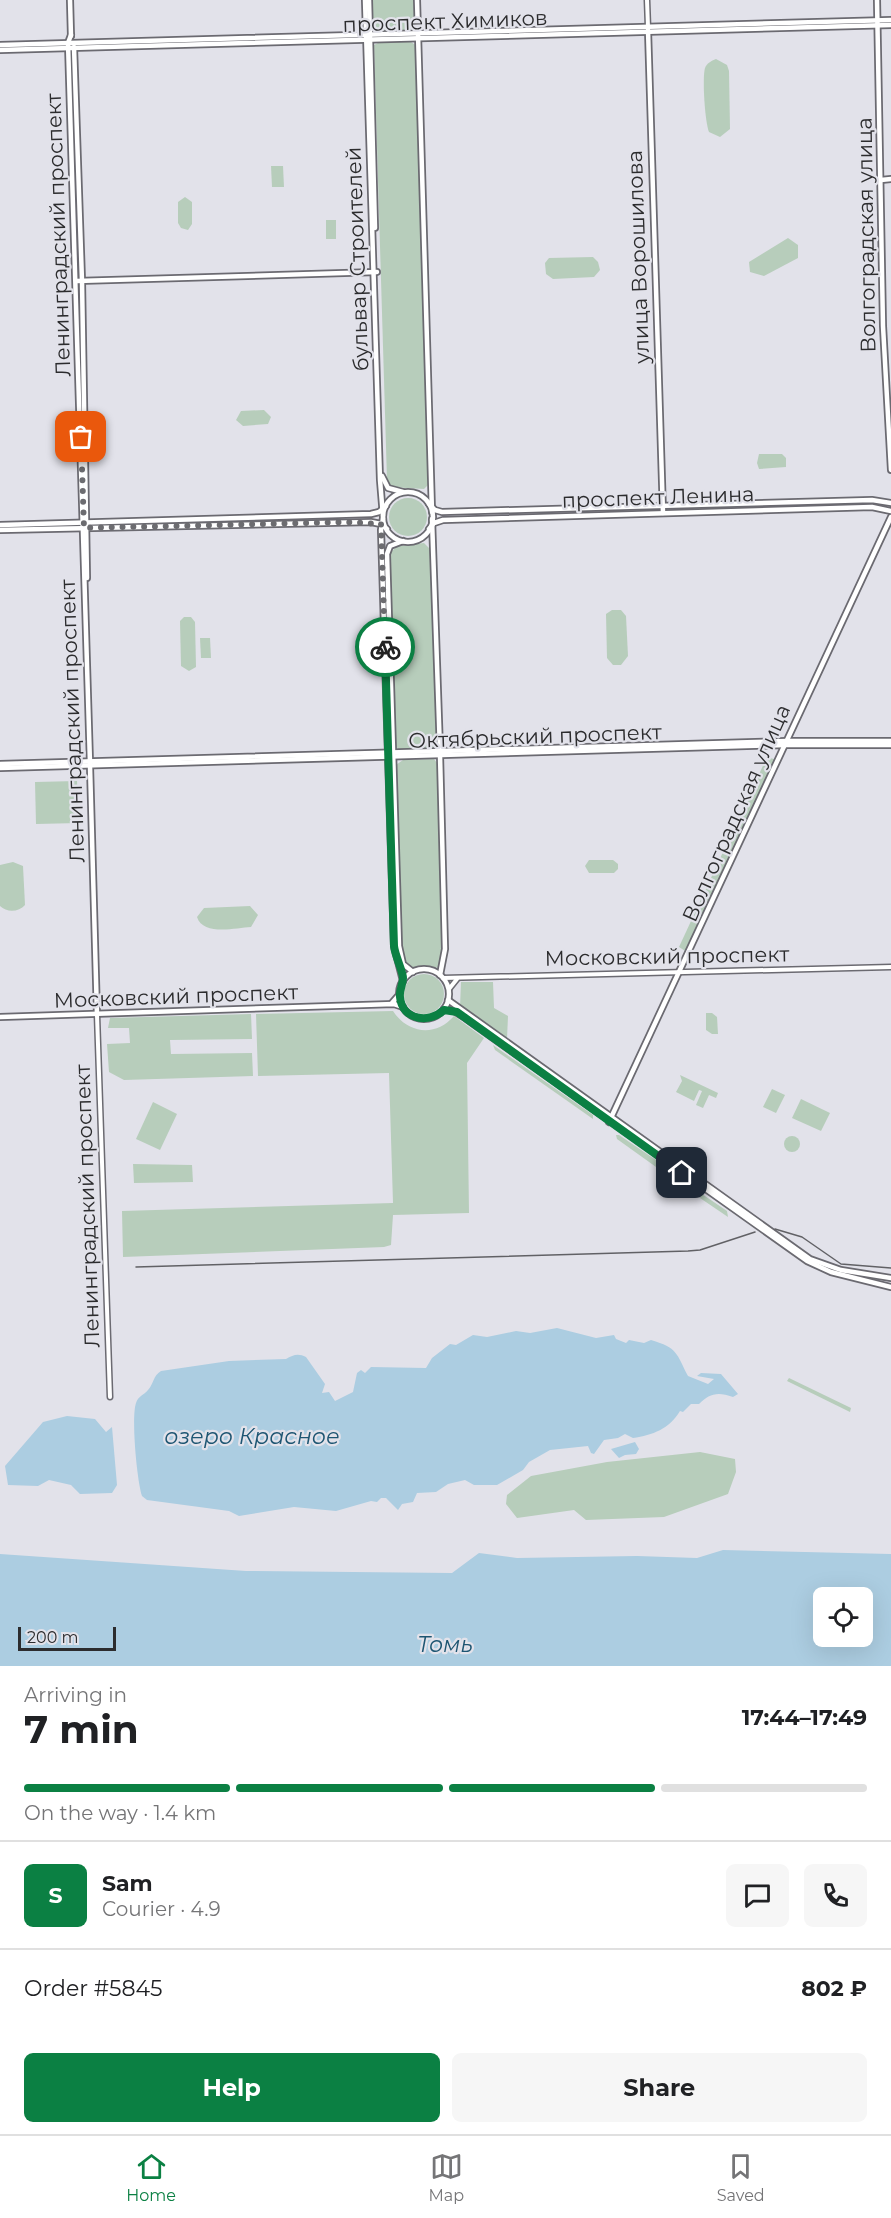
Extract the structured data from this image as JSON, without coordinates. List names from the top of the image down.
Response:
{
  "streets": {
    "main road": [
      "проспект Химиков",
      "Ленинградский проспект",
      "Волгоградская улица",
      "улица Ворошилова",
      "бульвар Строителей",
      "проспект Ленина",
      "Октябрьский проспект",
      "Московский проспект"
    ]
  },
  "crossings": [
    ["проспект Химиков", "Ленинградский проспект"],
    ["проспект Химиков", "Волгоградская улица"],
    ["проспект Химиков", "улица Ворошилова"],
    ["проспект Химиков", "бульвар Строителей"],
    ["Ленинградский проспект", "Октябрьский проспект"],
    ["Ленинградский проспект", "Московский проспект"],
    ["Волгоградская улица", "Октябрьский проспект"],
    ["Волгоградская улица", "Московский проспект"],
    ["улица Ворошилова", "проспект Ленина"],
    ["бульвар Строителей", "проспект Ленина"],
    ["бульвар Строителей", "Октябрьский проспект"],
    ["бульвар Строителей", "Московский проспект"]
  ],
  "water": ["озеро Красное", "Томь"],
  "scale_bar": "200 m",
  "page": {
    "scale": "200 m",
    "heading": ["7 min", "Arriving in", "17:44–17:49"],
    "panel": [
      "Sam",
      "Courier · 4.9",
      "Order #5845",
      "802 ₽"
    ],
    "bar": "On the way · 1.4 km",
    "round": "S",
    "buttons": ["Help", "Share"],
    "tabs": ["Home", "Map", "Saved"]
  }
}
